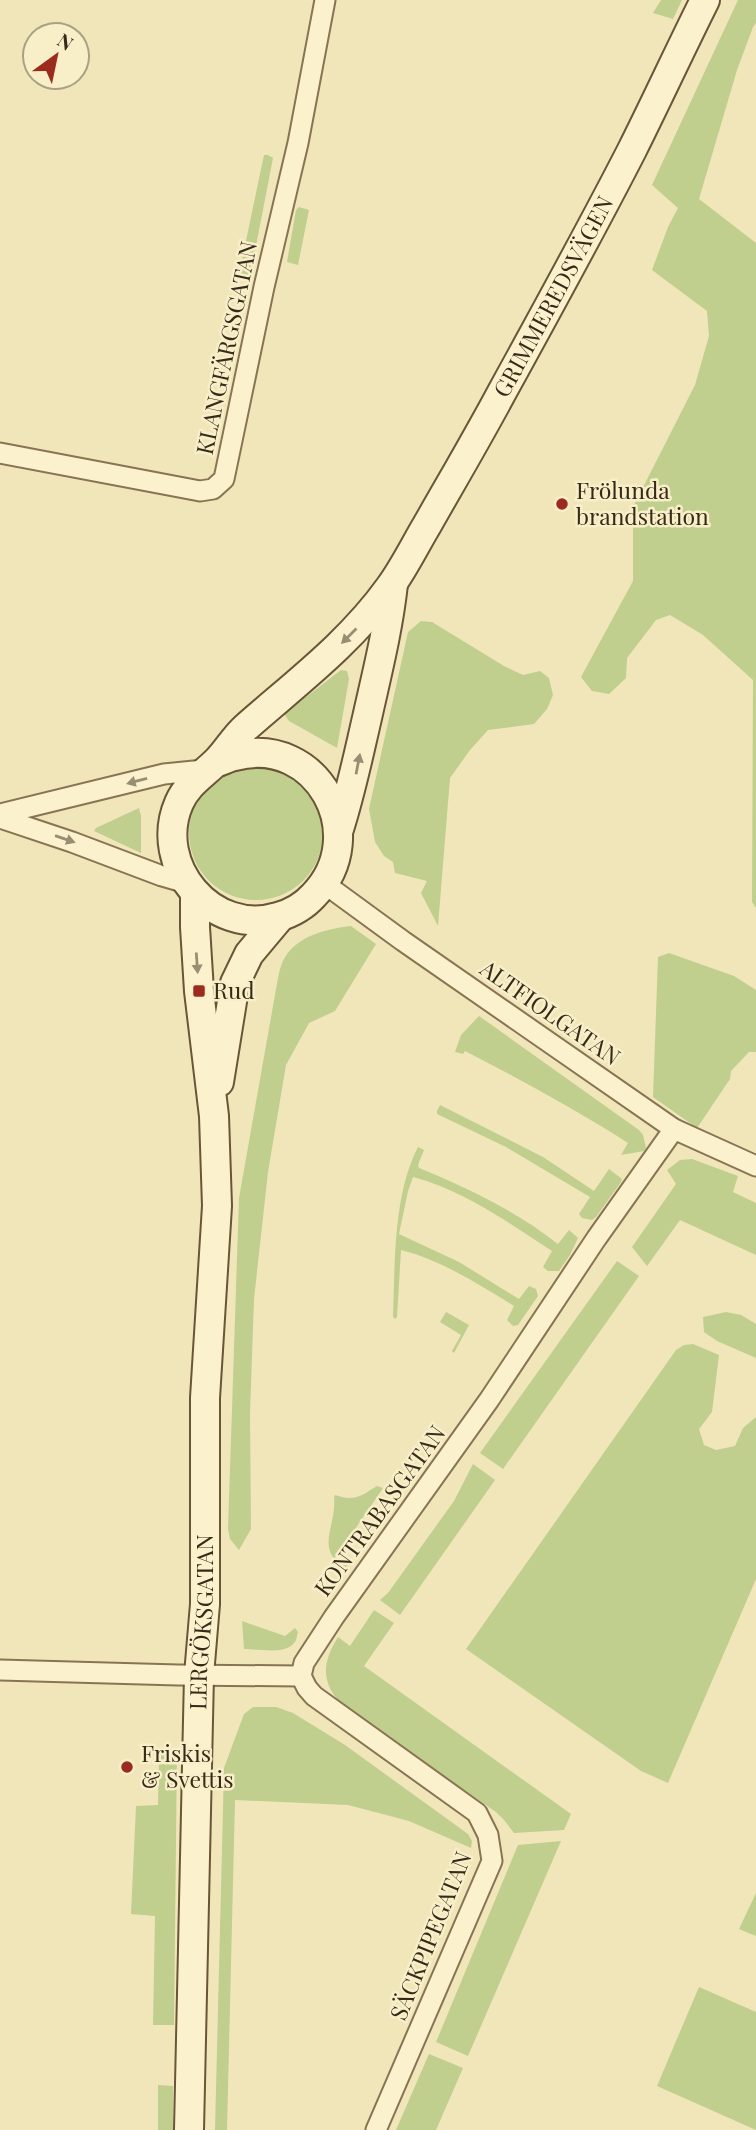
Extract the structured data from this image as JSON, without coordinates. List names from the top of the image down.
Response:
{
  "streets": {
    "street": [
      "GRIMMEREDSVÄGEN",
      "KLANGFÄRGSGATAN",
      "ALTFIOLGATAN",
      "KONTRABASGATAN",
      "LERGÖKSGATAN",
      "SÄCKPIPEGATAN"
    ]
  },
  "crossings": [
    ["GRIMMEREDSVÄGEN", "ALTFIOLGATAN"],
    ["GRIMMEREDSVÄGEN", "LERGÖKSGATAN"],
    ["ALTFIOLGATAN", "KONTRABASGATAN"],
    ["ALTFIOLGATAN", "LERGÖKSGATAN"],
    ["KONTRABASGATAN", "SÄCKPIPEGATAN"]
  ],
  "places": {
    "other": ["Frölunda brandstation", "Friskis & Svettis"],
    "transit": ["Rud"]
  },
  "north": "top right"
}
